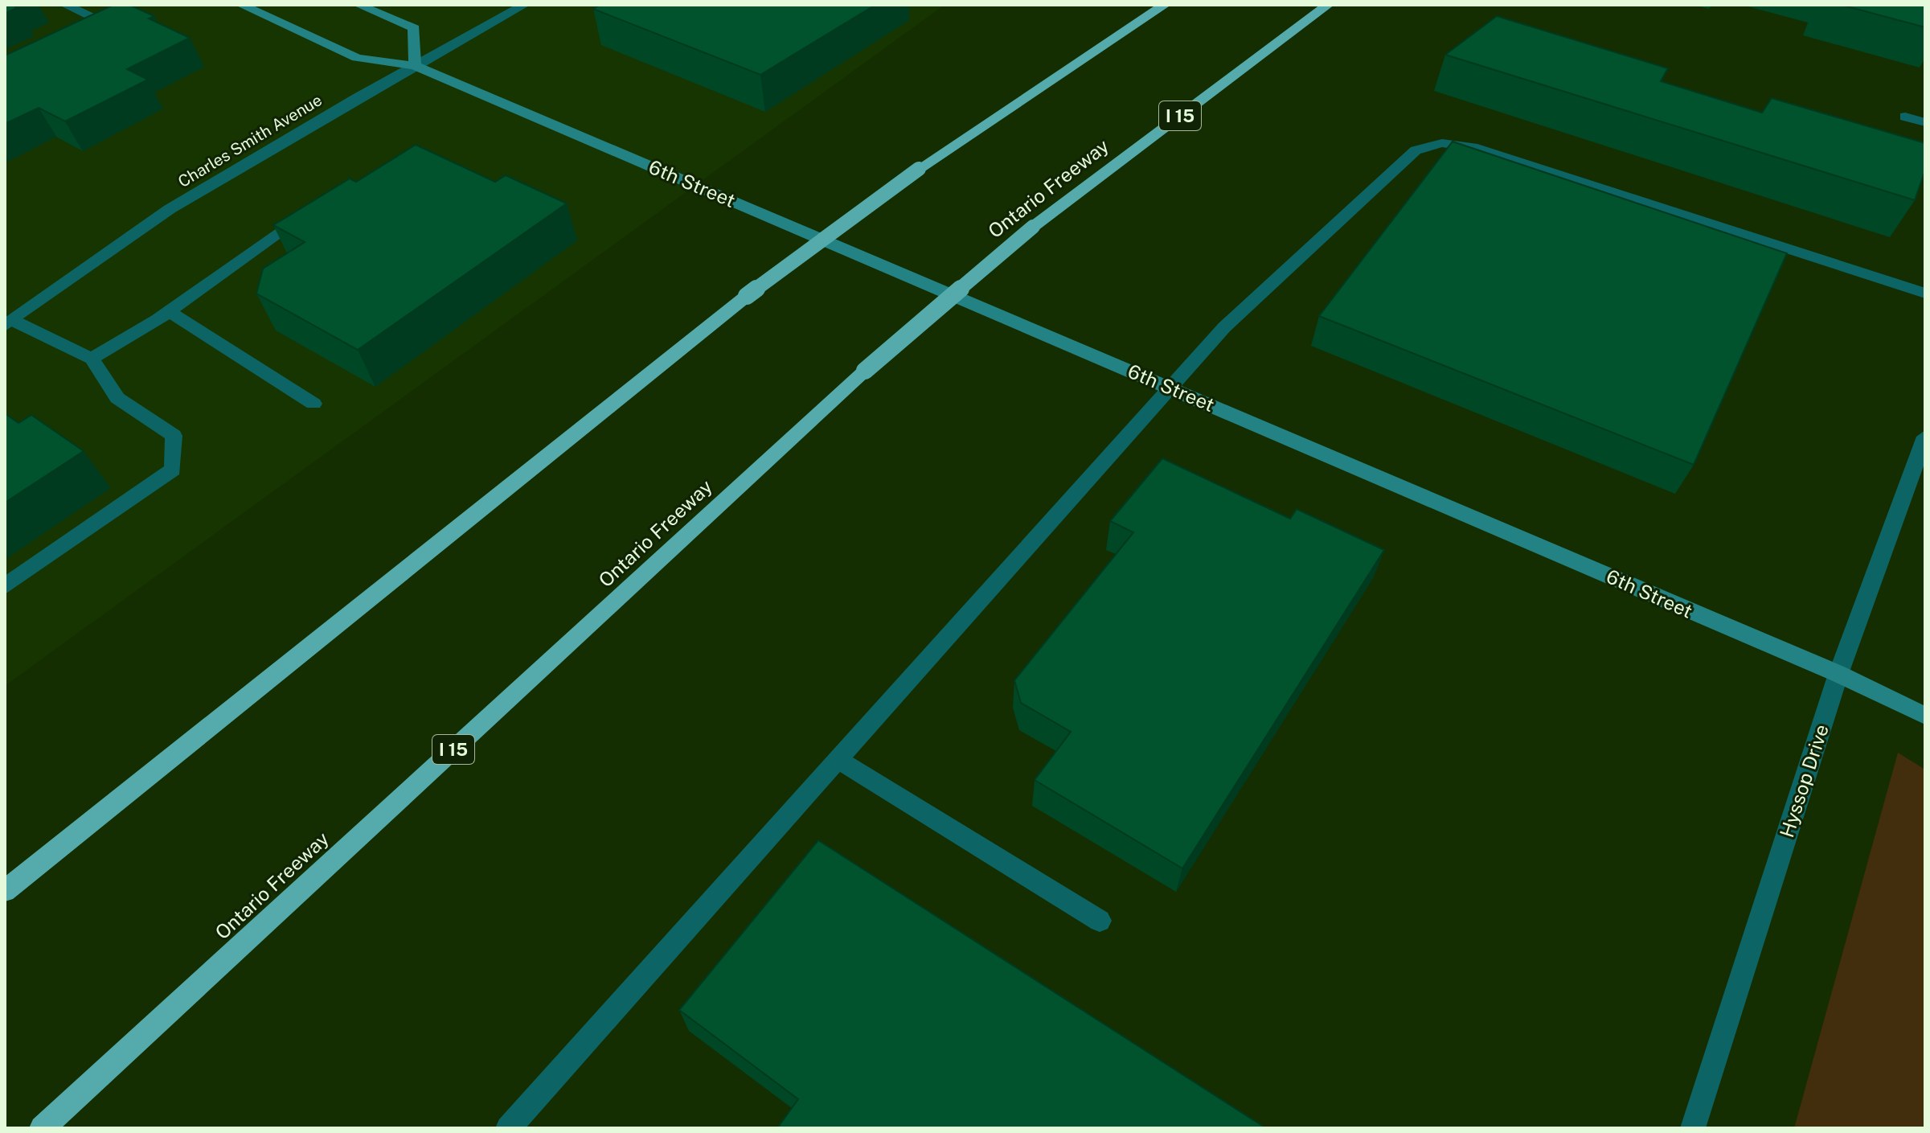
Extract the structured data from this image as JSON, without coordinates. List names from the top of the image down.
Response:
{
  "streets": {
    "highway": ["I 15", "Ontario Freeway"],
    "street": ["Charles Smith Avenue", "6th Street", "Hyssop Drive"]
  },
  "crossings": [
    ["Charles Smith Avenue", "6th Street"],
    ["6th Street", "Hyssop Drive"]
  ]
}
